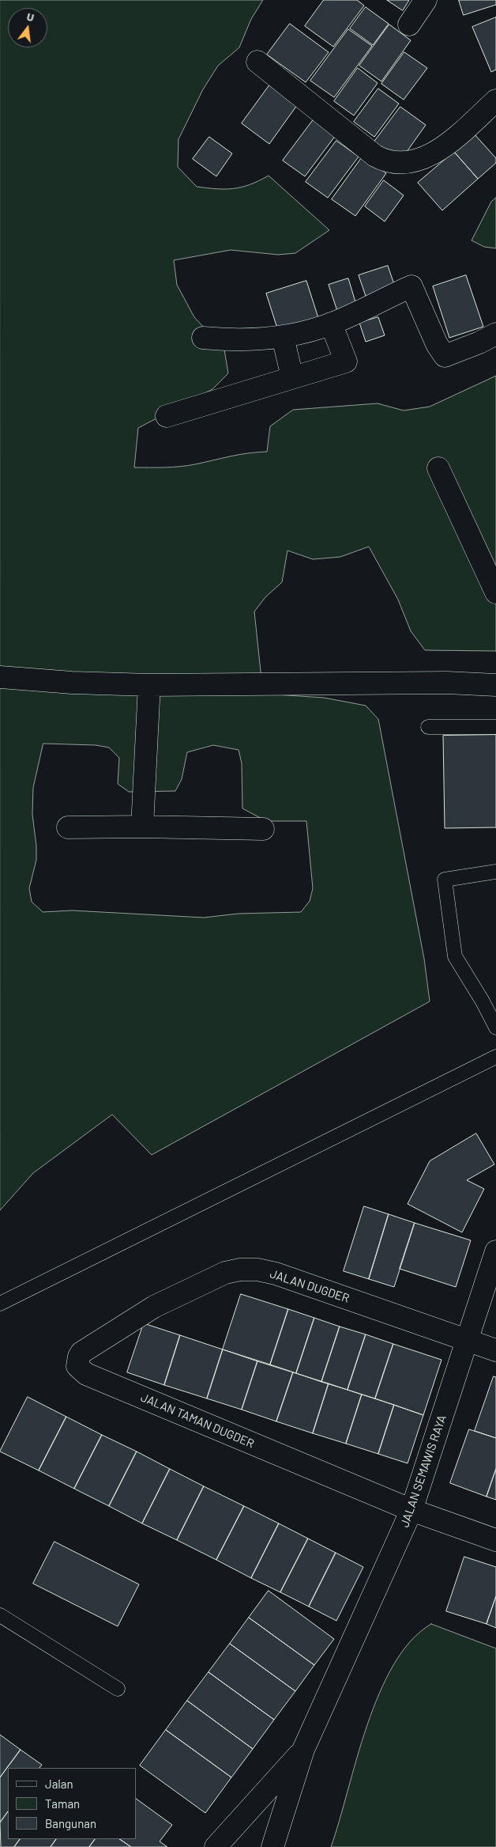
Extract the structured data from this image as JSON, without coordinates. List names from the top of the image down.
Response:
{
  "streets": {
    "street": ["JALAN DUGDER", "JALAN TAMAN DUGDER", "JALAN SEMAWIS RAYA"]
  },
  "crossings": [
    ["JALAN DUGDER", "JALAN TAMAN DUGDER"],
    ["JALAN DUGDER", "JALAN SEMAWIS RAYA"],
    ["JALAN TAMAN DUGDER", "JALAN SEMAWIS RAYA"]
  ],
  "legend": ["Jalan", "Taman", "Bangunan"],
  "north": "top"
}
